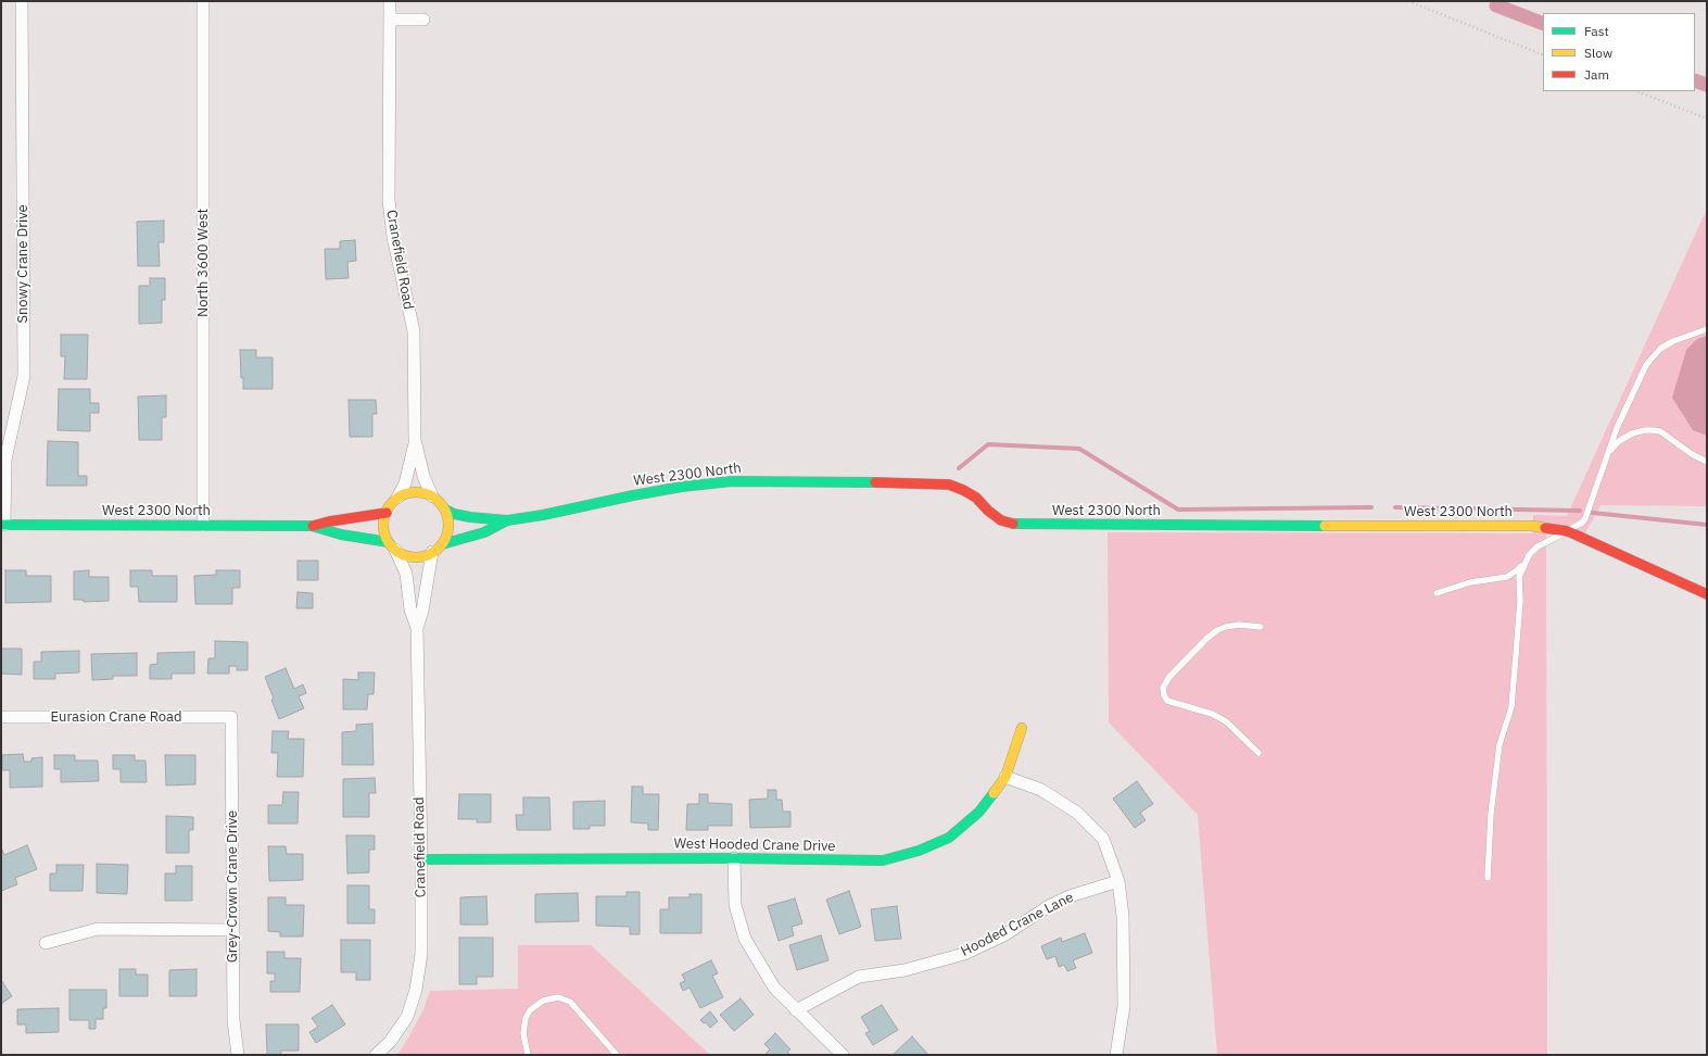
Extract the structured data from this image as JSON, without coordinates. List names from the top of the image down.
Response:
{
  "streets": {
    "street": [
      "Cranefield Road",
      "North 3600 West",
      "Snowy Crane Drive",
      "West 2300 North",
      "Eurasion Crane Road",
      "West Hooded Crane Drive",
      "Grey-Crown Crane Drive",
      "Hooded Crane Lane"
    ]
  },
  "crossings": [
    ["Cranefield Road", "West Hooded Crane Drive"],
    ["North 3600 West", "West 2300 North"],
    ["Snowy Crane Drive", "West 2300 North"],
    ["Eurasion Crane Road", "Grey-Crown Crane Drive"]
  ],
  "legend": ["Fast", "Slow", "Jam"]
}
